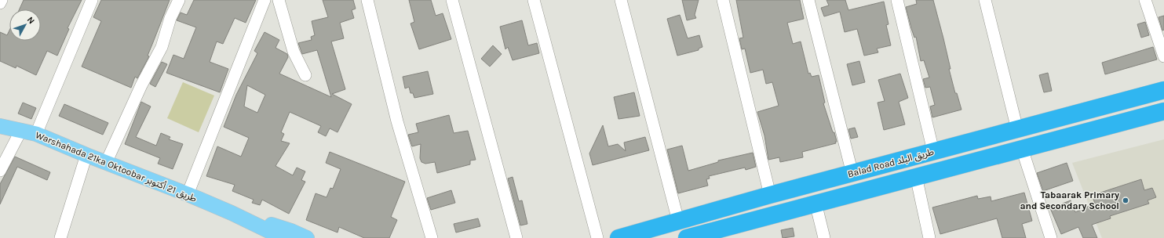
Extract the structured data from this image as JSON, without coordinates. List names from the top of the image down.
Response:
{
  "streets": {
    "highway": ["Balad Road طريق البلد"],
    "main road": ["Warshahada 21ka Oktoobar طريق 21 أكتوبر"]
  },
  "places": ["Tabaarak Primary and Secondary School"],
  "north": "top right"
}
